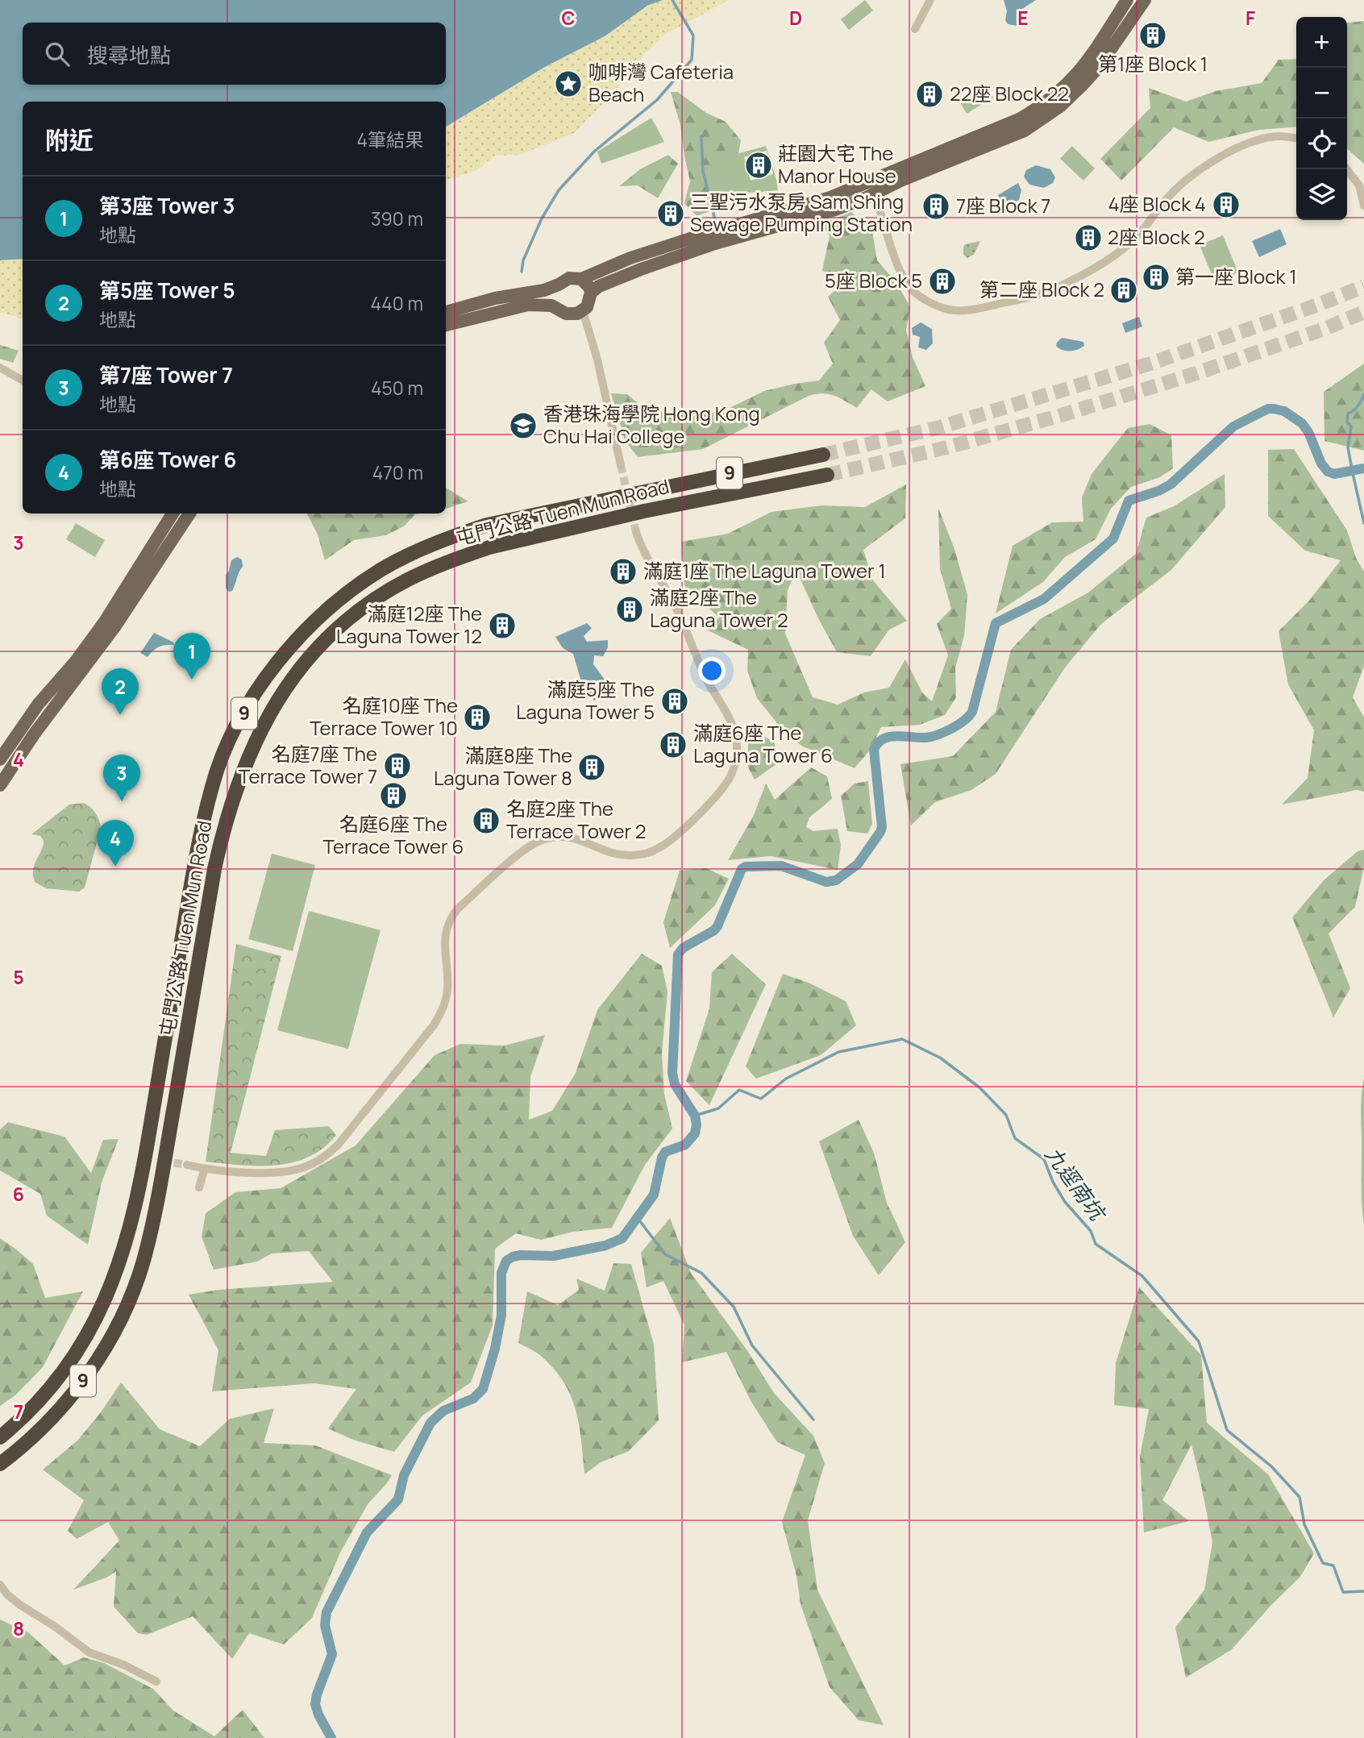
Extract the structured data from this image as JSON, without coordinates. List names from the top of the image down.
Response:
{
  "streets": {
    "highway": ["9", "屯門公路 Tuen Mun Road"]
  },
  "water": ["九逕南坑"],
  "places": {
    "building": [
      "第1座 Block 1",
      "22座 Block 22",
      "莊園大宅 The Manor House",
      "4座 Block 4",
      "7座 Block 7",
      "三聖污水泵房 Sam Shing Sewage Pumping Station",
      "2座 Block 2",
      "第一座 Block 1",
      "5座 Block 5",
      "第二座 Block 2",
      "滿庭1座 The Laguna Tower 1",
      "滿庭2座 The Laguna Tower 2",
      "滿庭12座 The Laguna Tower 12",
      "滿庭5座 The Laguna Tower 5",
      "名庭10座 The Terrace Tower 10",
      "滿庭6座 The Laguna Tower 6",
      "名庭7座 The Terrace Tower 7",
      "滿庭8座 The Laguna Tower 8",
      "名庭6座 The Terrace Tower 6",
      "名庭2座 The Terrace Tower 2"
    ],
    "place": ["咖啡灣 Cafeteria Beach"],
    "school or university": ["香港珠海學院 Hong Kong Chu Hai College"]
  },
  "page": {
    "map_buttons": ["+", "−"],
    "search": "搜尋地點",
    "heading": ["附近", "4筆結果"],
    "list": [
      {
        "mark": "1",
        "name": "第3座 Tower 3",
        "note": "地點",
        "value": "390 m"
      },
      {
        "mark": "2",
        "name": "第5座 Tower 5",
        "note": "地點",
        "value": "440 m"
      },
      {
        "mark": "3",
        "name": "第7座 Tower 7",
        "note": "地點",
        "value": "450 m"
      },
      {
        "mark": "4",
        "name": "第6座 Tower 6",
        "note": "地點",
        "value": "470 m"
      }
    ],
    "pins": [
      "1",
      "2",
      "3",
      "4"
    ]
  },
  "grid": {
    "columns": [
      "C",
      "D",
      "E",
      "F"
    ],
    "rows": [
      "3",
      "4",
      "5",
      "6",
      "7",
      "8"
    ]
  }
}
